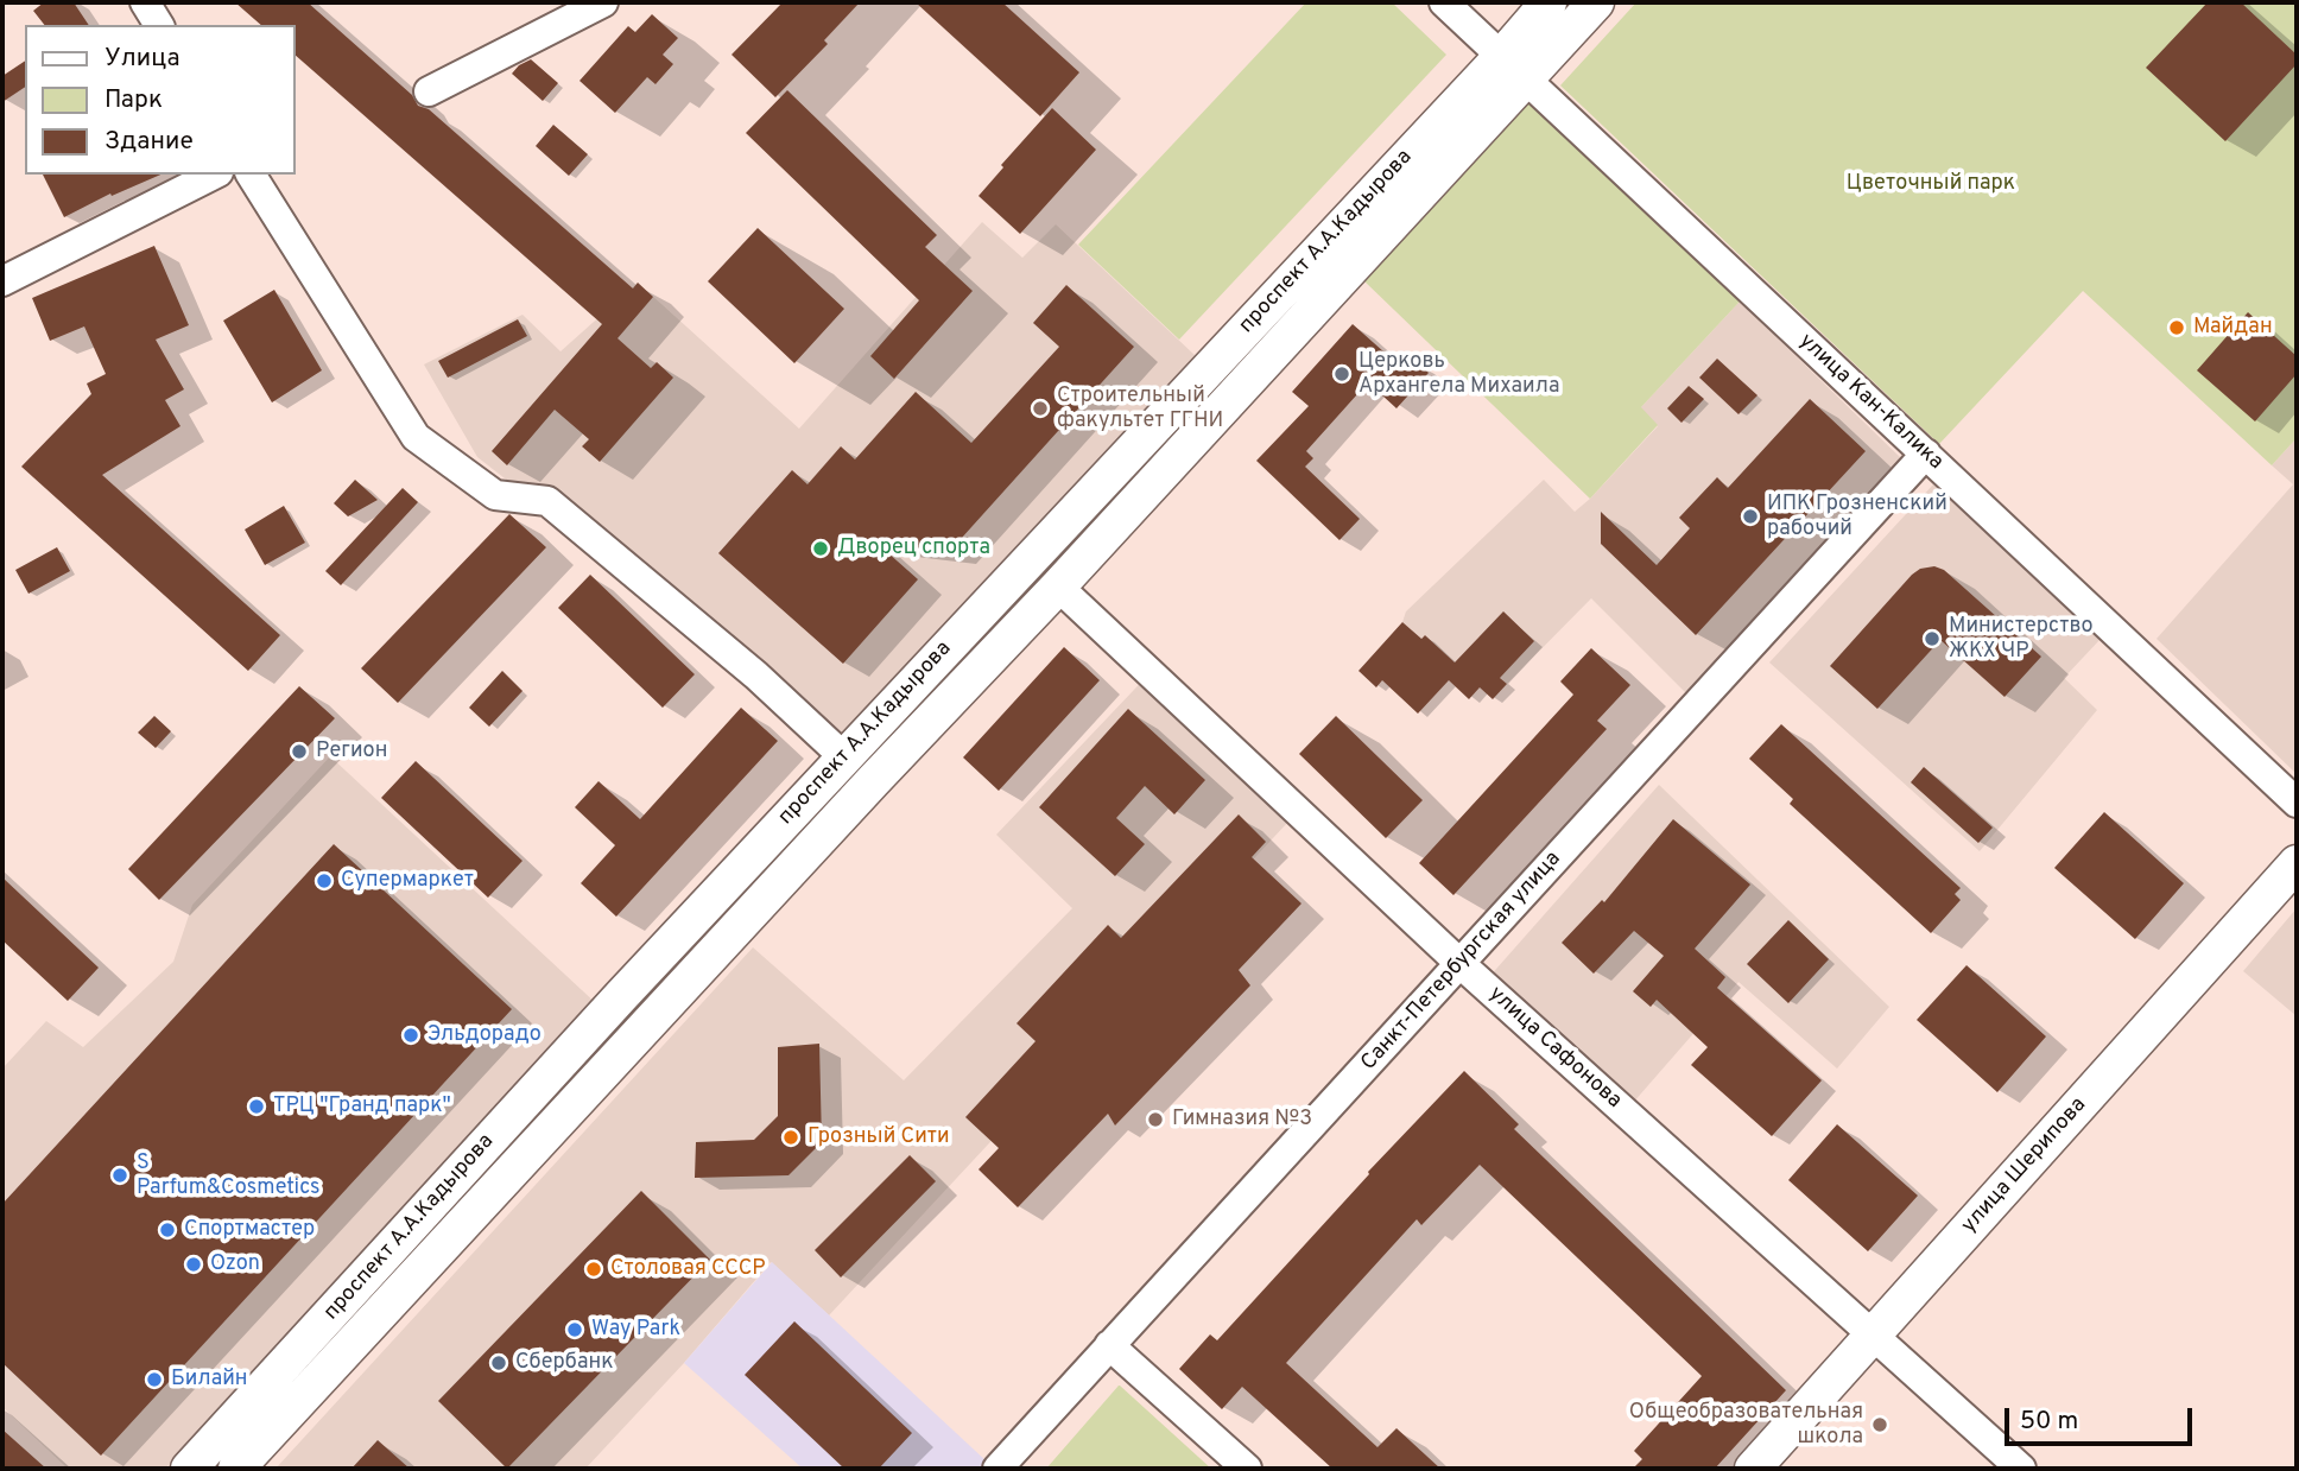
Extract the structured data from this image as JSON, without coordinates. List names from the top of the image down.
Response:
{
  "streets": {
    "main road": ["проспект А.А.Кадырова", "улица Шерипова"],
    "street": ["улица Кан-Калика", "Санкт-Петербургская улица", "улица Сафонова"]
  },
  "crossings": [
    ["проспект А.А.Кадырова", "улица Кан-Калика"],
    ["проспект А.А.Кадырова", "улица Сафонова"],
    ["улица Кан-Калика", "Санкт-Петербургская улица"],
    ["Санкт-Петербургская улица", "улица Сафонова"],
    ["улица Сафонова", "улица Шерипова"]
  ],
  "parks": ["Цветочный парк"],
  "places": [
    "Майдан",
    "Церковь Архангела Михаила",
    "Строительный факультет ГГНИ",
    "ИПК Грозненский рабочий",
    "Дворец спорта",
    "Министерство ЖКХ ЧР",
    "Регион",
    "Супермаркет",
    "Эльдорадо",
    "ТРЦ \"Гранд парк\"",
    "Гимназия №3",
    "Грозный Сити",
    "S Parfum&Cosmetics",
    "Спортмастер",
    "Ozon",
    "Столовая СССР",
    "Way Park",
    "Сбербанк",
    "Билайн",
    "Общеобразовательная школа"
  ],
  "legend": ["Улица", "Парк", "Здание"],
  "scale_bar": "50 m"
}
